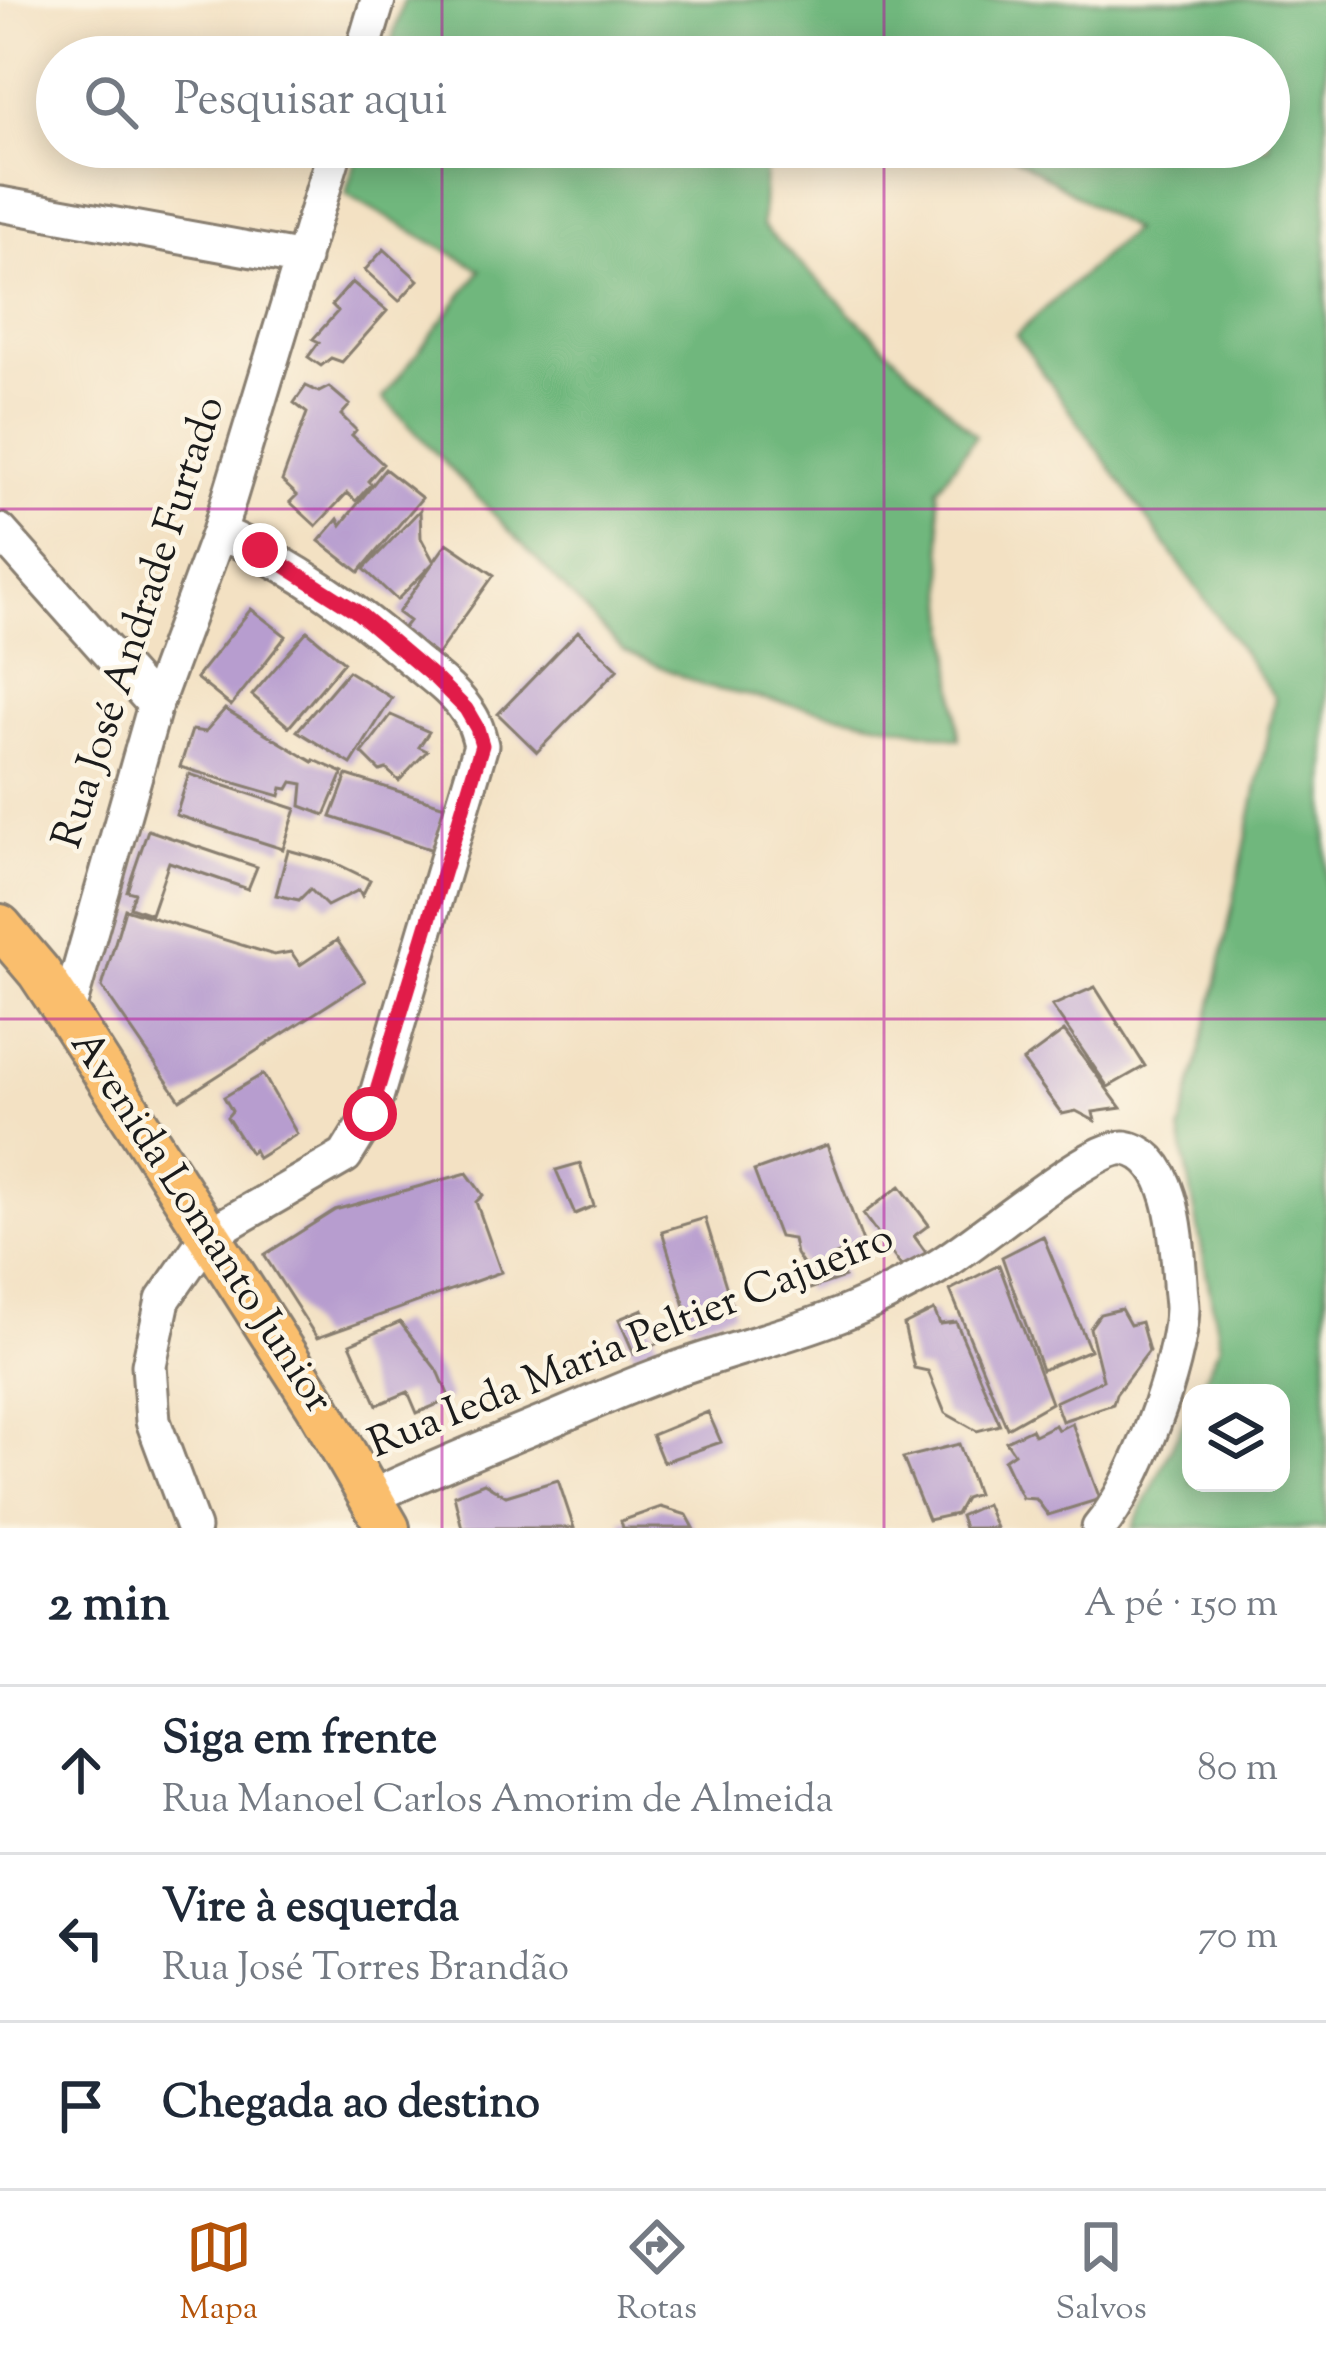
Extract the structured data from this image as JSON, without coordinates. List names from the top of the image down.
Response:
{
  "streets": {
    "main road": ["Avenida Lomanto Junior"],
    "street": ["Rua José Andrade Furtado", "Rua Ieda Maria Peltier Cajueiro"]
  },
  "crossings": [
    ["Rua José Andrade Furtado", "Avenida Lomanto Junior"],
    ["Avenida Lomanto Junior", "Rua Ieda Maria Peltier Cajueiro"]
  ],
  "page": {
    "search": "Pesquisar aqui",
    "heading": ["2 min", "A pé · 150 m"],
    "list": [
      ["Siga em frente", "Rua Manoel Carlos Amorim de Almeida", "80 m"],
      ["Vire à esquerda", "Rua José Torres Brandão", "70 m"],
      "Chegada ao destino"
    ],
    "nav": ["Mapa", "Rotas", "Salvos"]
  }
}
